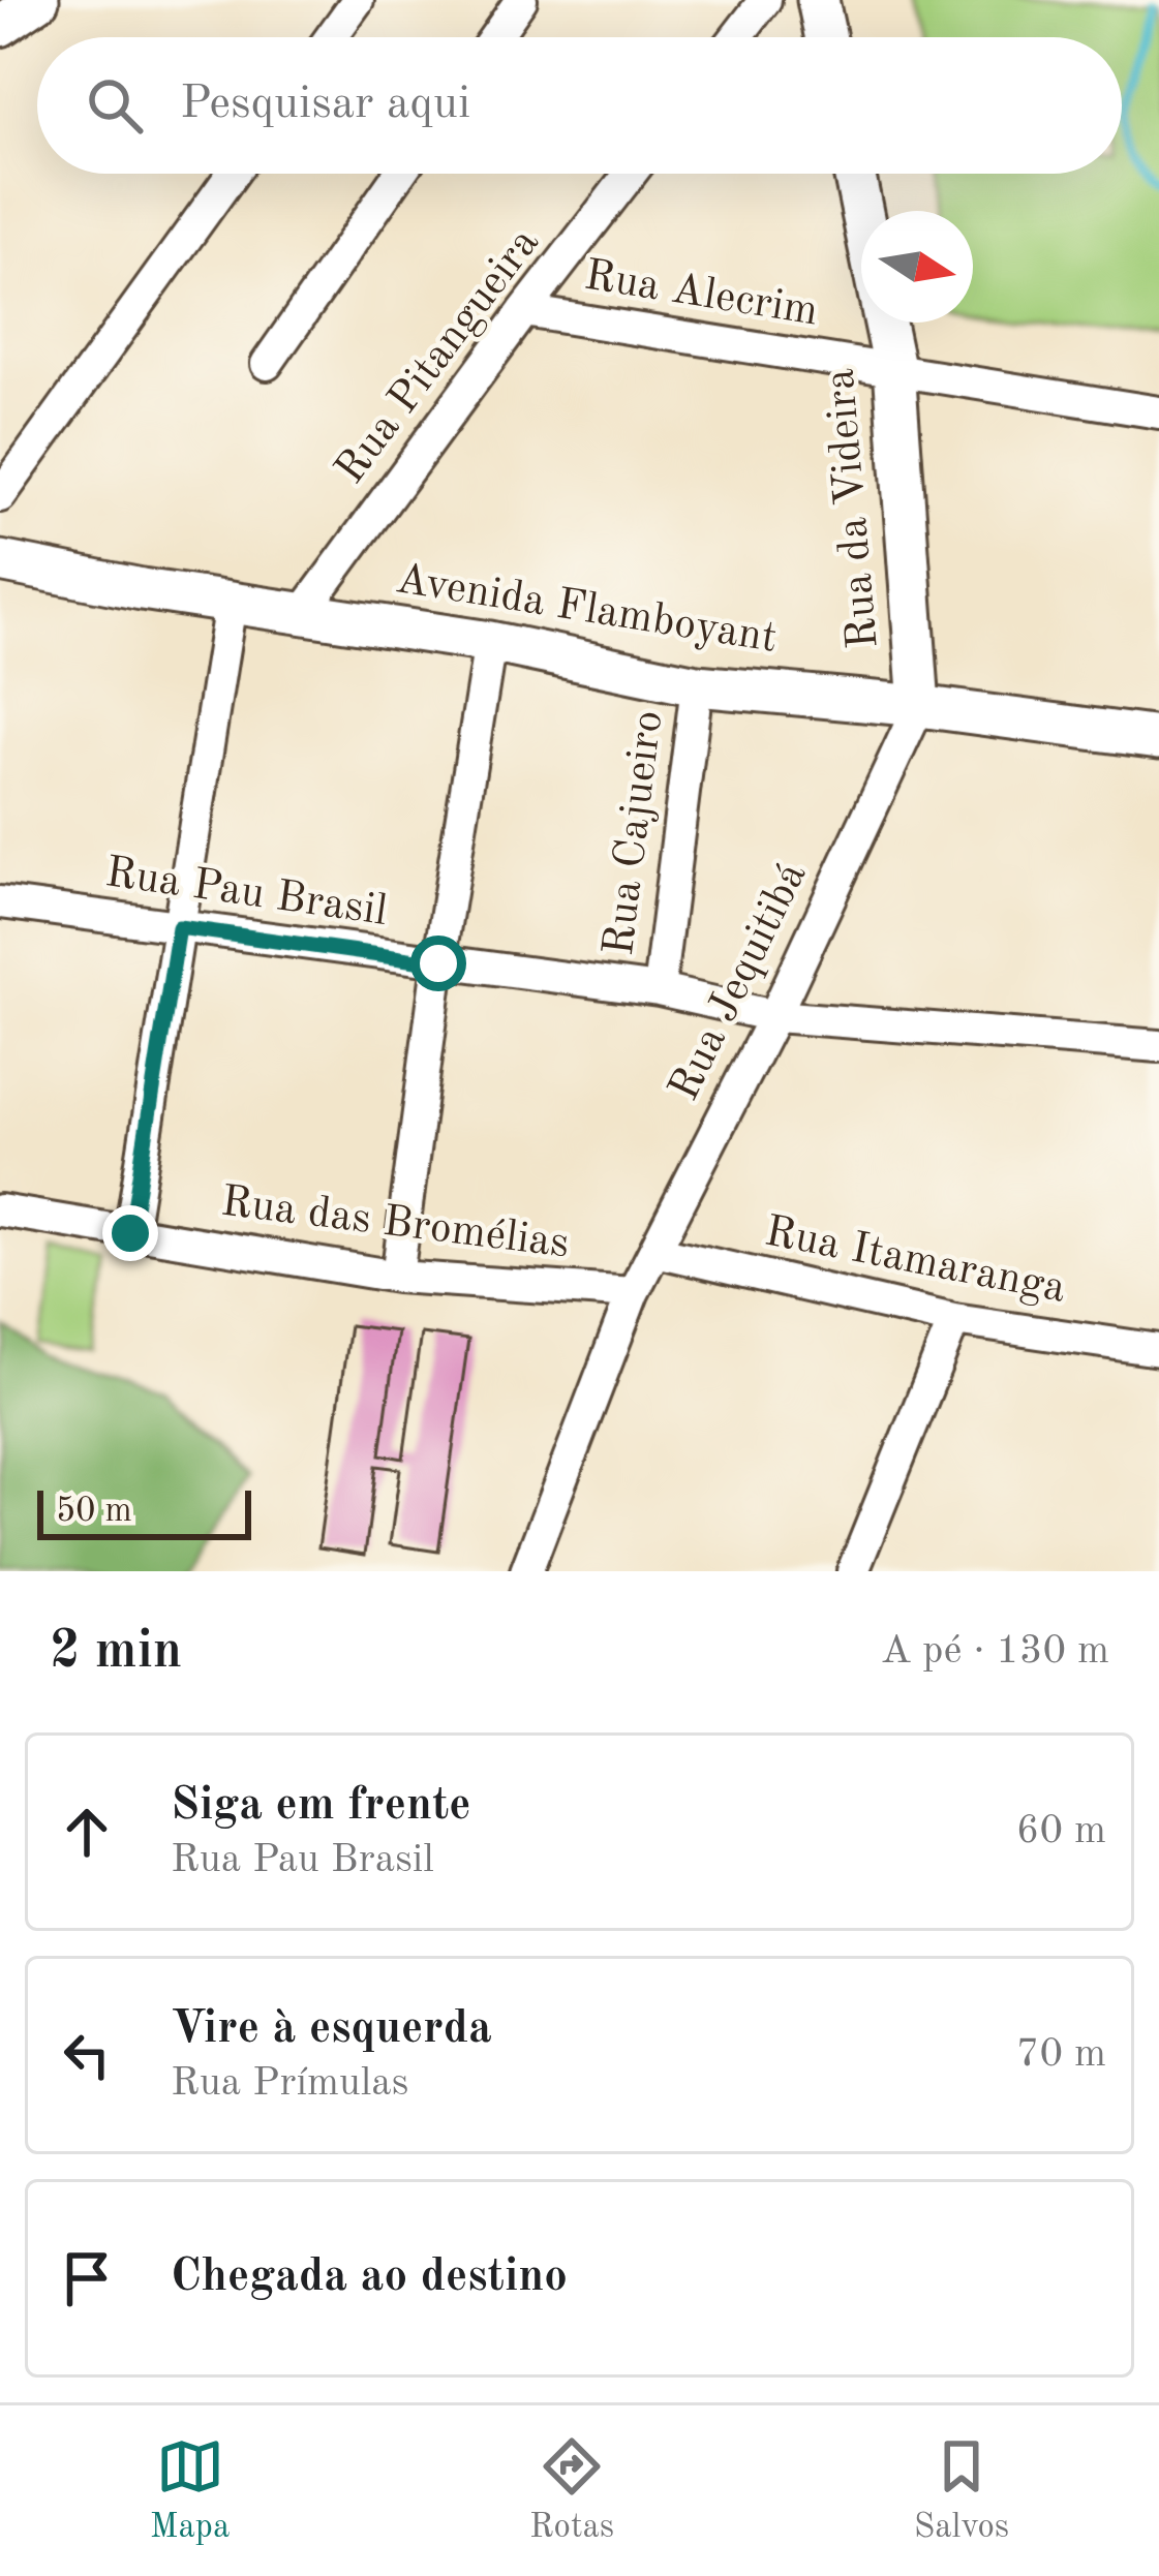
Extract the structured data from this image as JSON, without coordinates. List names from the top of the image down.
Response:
{
  "streets": {
    "street": [
      "Rua Alecrim",
      "Rua Pitangueira",
      "Rua da Videira",
      "Avenida Flamboyant",
      "Rua Cajueiro",
      "Rua Pau Brasil",
      "Rua Jequitibá",
      "Rua das Bromélias",
      "Rua Itamaranga"
    ]
  },
  "crossings": [
    ["Rua Alecrim", "Rua Pitangueira"],
    ["Rua Alecrim", "Rua da Videira"],
    ["Rua Pitangueira", "Avenida Flamboyant"],
    ["Rua da Videira", "Avenida Flamboyant"],
    ["Rua da Videira", "Rua Jequitibá"],
    ["Avenida Flamboyant", "Rua Cajueiro"],
    ["Avenida Flamboyant", "Rua Jequitibá"],
    ["Rua Cajueiro", "Rua Pau Brasil"],
    ["Rua Pau Brasil", "Rua Jequitibá"],
    ["Rua Jequitibá", "Rua das Bromélias"],
    ["Rua Jequitibá", "Rua Itamaranga"]
  ],
  "scale_bar": "50 m",
  "north": "right",
  "page": {
    "search": "Pesquisar aqui",
    "scale": "50 m",
    "heading": ["2 min", "A pé · 130 m"],
    "list": [
      ["Siga em frente", "Rua Pau Brasil", "60 m"],
      ["Vire à esquerda", "Rua Prímulas", "70 m"],
      "Chegada ao destino"
    ],
    "nav": ["Mapa", "Rotas", "Salvos"]
  }
}
